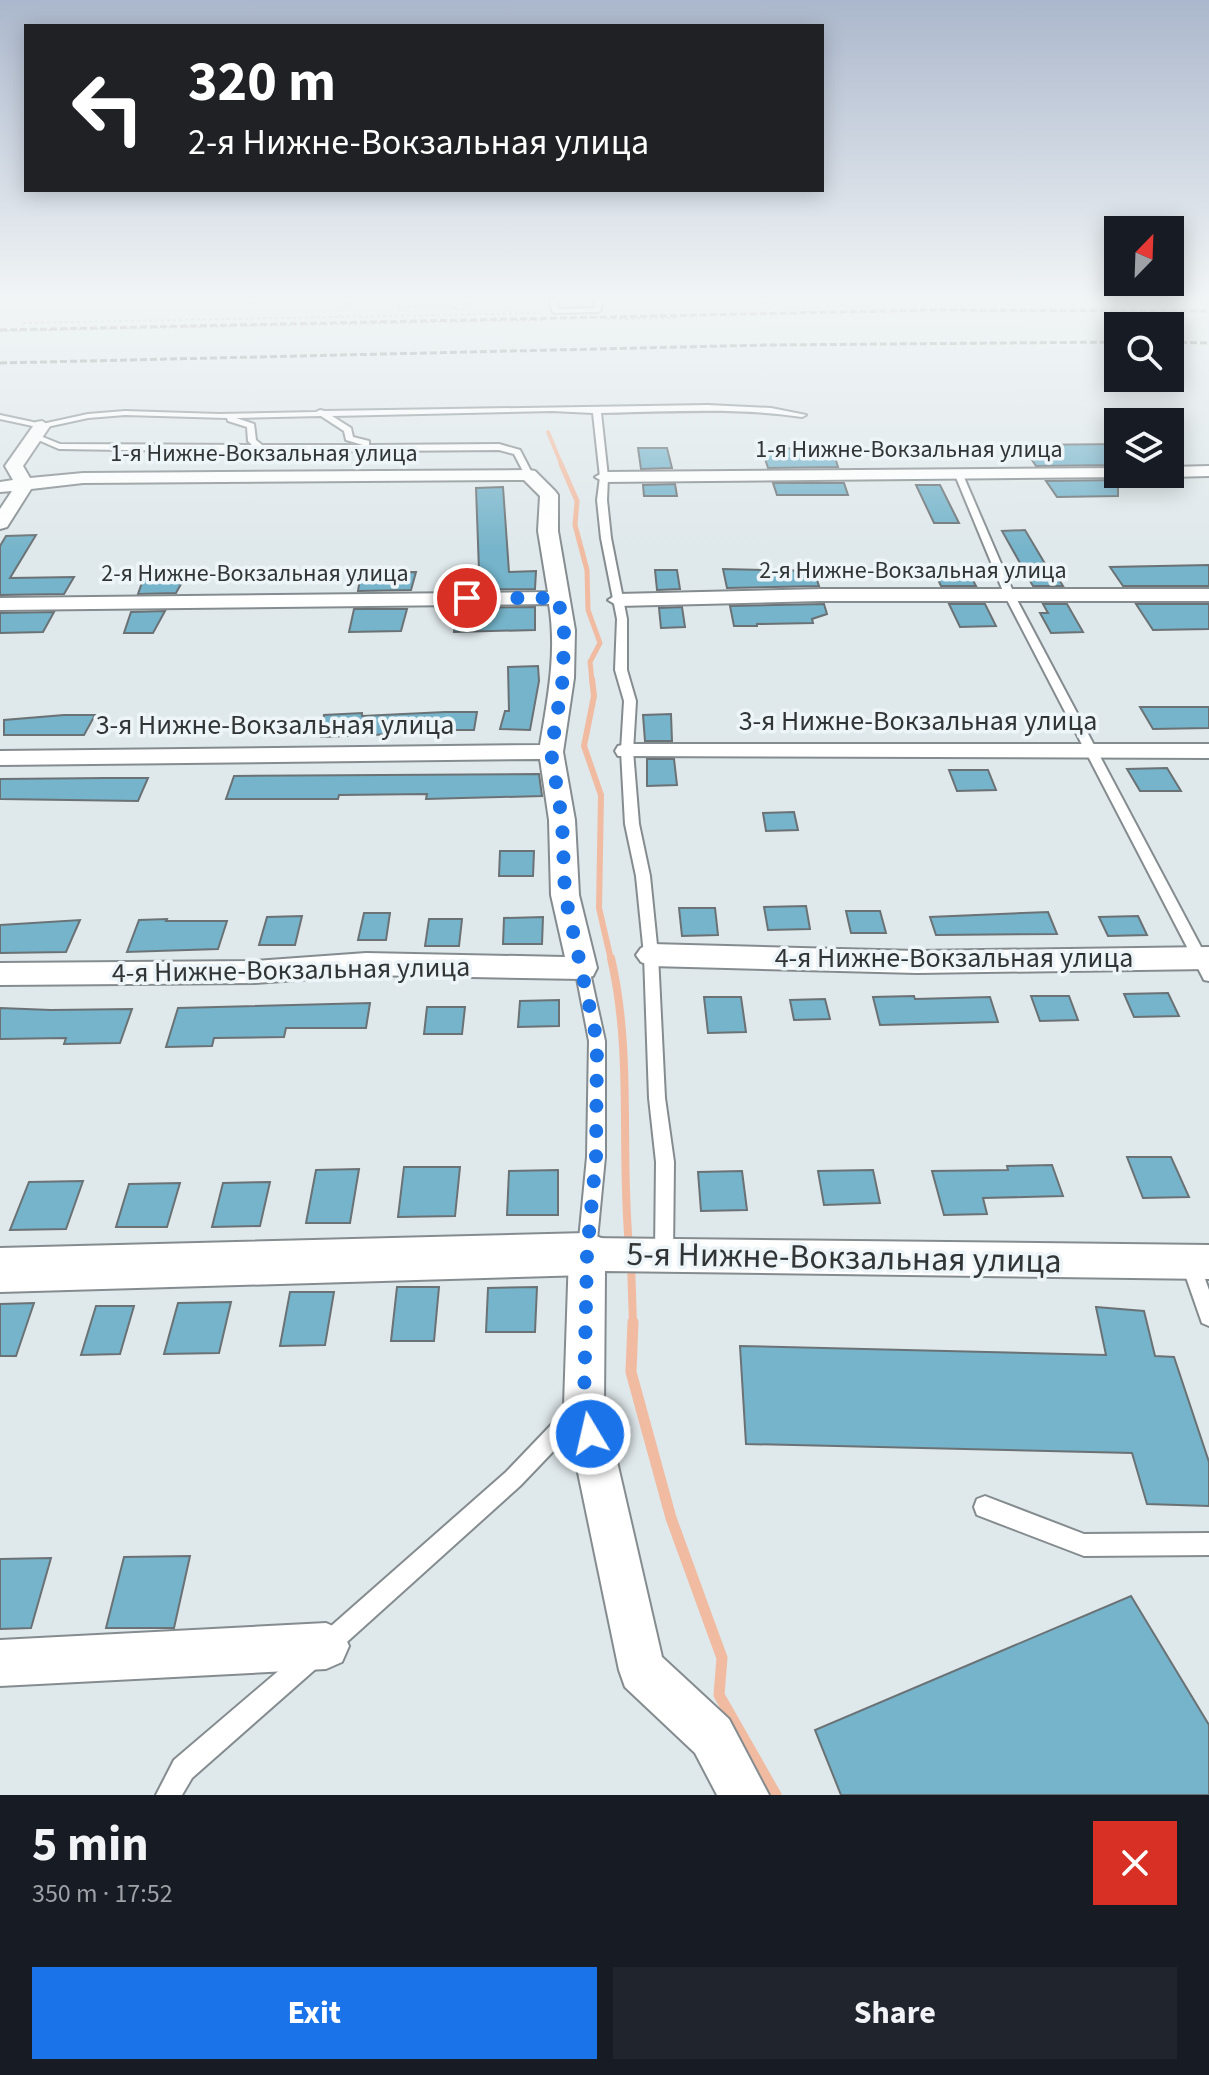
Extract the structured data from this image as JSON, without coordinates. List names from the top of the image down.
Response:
{
  "streets": {
    "street": [
      "1-я Нижне-Вокзальная улица",
      "2-я Нижне-Вокзальная улица",
      "3-я Нижне-Вокзальная улица",
      "4-я Нижне-Вокзальная улица",
      "5-я Нижне-Вокзальная улица"
    ]
  },
  "north": "top right",
  "page": {
    "turn": ["320 m", "2-я Нижне-Вокзальная улица"],
    "heading": ["5 min", "350 m · 17:52"],
    "buttons": ["Exit", "Share"]
  }
}
